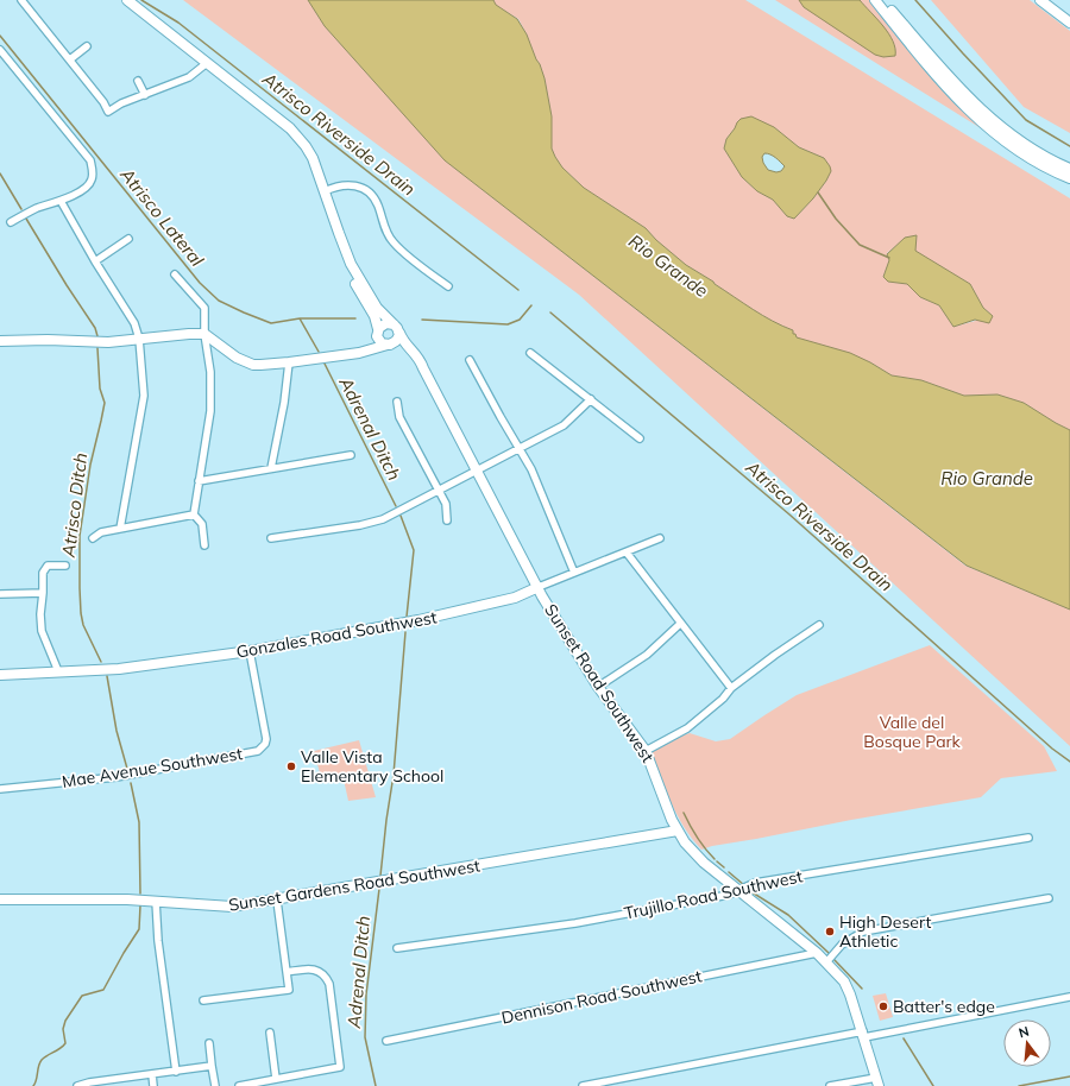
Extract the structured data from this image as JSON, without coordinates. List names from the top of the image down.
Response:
{
  "streets": {
    "street": [
      "Gonzales Road Southwest",
      "Sunset Road Southwest",
      "Mae Avenue Southwest",
      "Sunset Gardens Road Southwest",
      "Trujillo Road Southwest",
      "Dennison Road Southwest"
    ]
  },
  "crossings": [
    ["Gonzales Road Southwest", "Sunset Road Southwest"],
    ["Gonzales Road Southwest", "Mae Avenue Southwest"],
    ["Sunset Road Southwest", "Sunset Gardens Road Southwest"],
    ["Sunset Road Southwest", "Trujillo Road Southwest"],
    ["Sunset Road Southwest", "Dennison Road Southwest"]
  ],
  "water": [
    "Atrisco Riverside Drain",
    "Atrisco Lateral",
    "Rio Grande",
    "Adrenal Ditch",
    "Atrisco Ditch"
  ],
  "parks": ["Valle del Bosque Park"],
  "places": ["Valle Vista Elementary School", "High Desert Athletic", "Batter's edge"],
  "north": "top"
}
